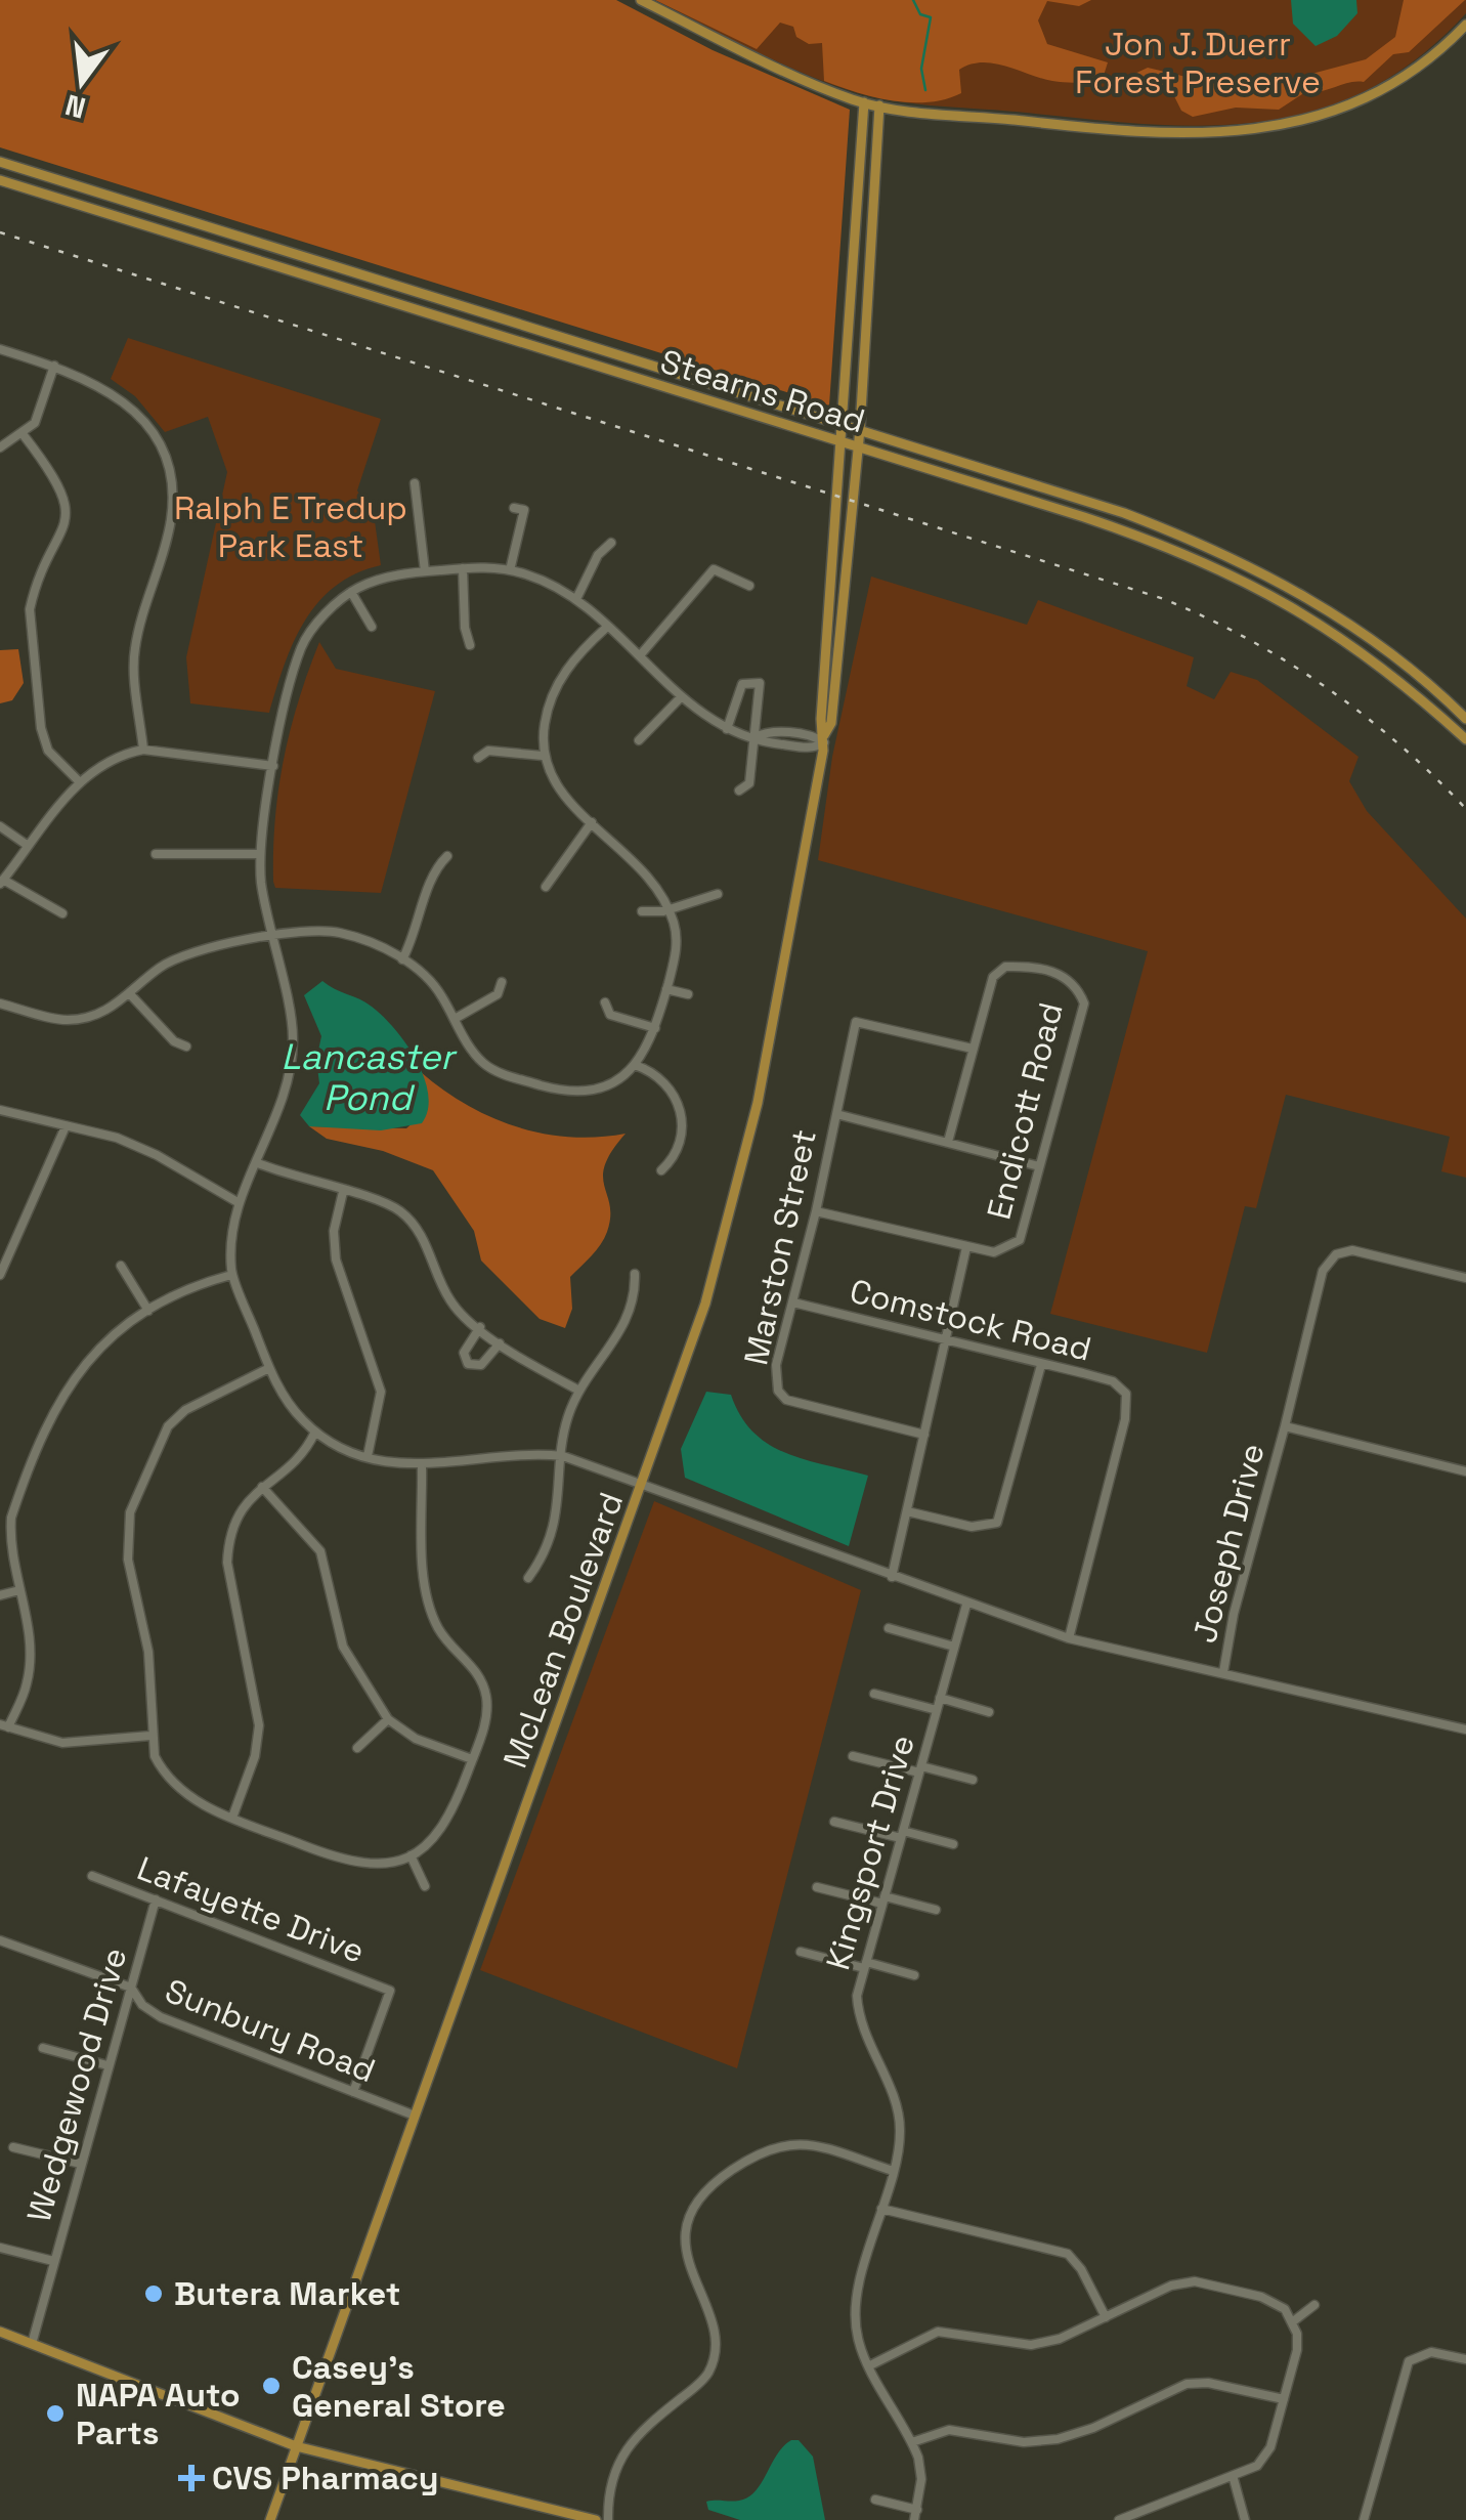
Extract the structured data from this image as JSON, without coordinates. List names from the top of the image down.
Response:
{
  "streets": {
    "main road": ["Stearns Road", "McLean Boulevard"],
    "street": [
      "Endicott Road",
      "Marston Street",
      "Comstock Road",
      "Joseph Drive",
      "Kingsport Drive",
      "Lafayette Drive",
      "Sunbury Road",
      "Wedgewood Drive"
    ]
  },
  "crossings": [
    ["Stearns Road", "McLean Boulevard"],
    ["Endicott Road", "Marston Street"],
    ["Marston Street", "Comstock Road"],
    ["McLean Boulevard", "Sunbury Road"],
    ["Lafayette Drive", "Sunbury Road"],
    ["Lafayette Drive", "Wedgewood Drive"],
    ["Sunbury Road", "Wedgewood Drive"]
  ],
  "water": ["Lancaster Pond"],
  "parks": ["Jon J. Duerr Forest Preserve", "Ralph E Tredup Park East"],
  "places": {
    "other": ["Butera Market", "Casey's General Store", "NAPA Auto Parts"],
    "health": ["CVS Pharmacy"]
  },
  "north": "bottom"
}
